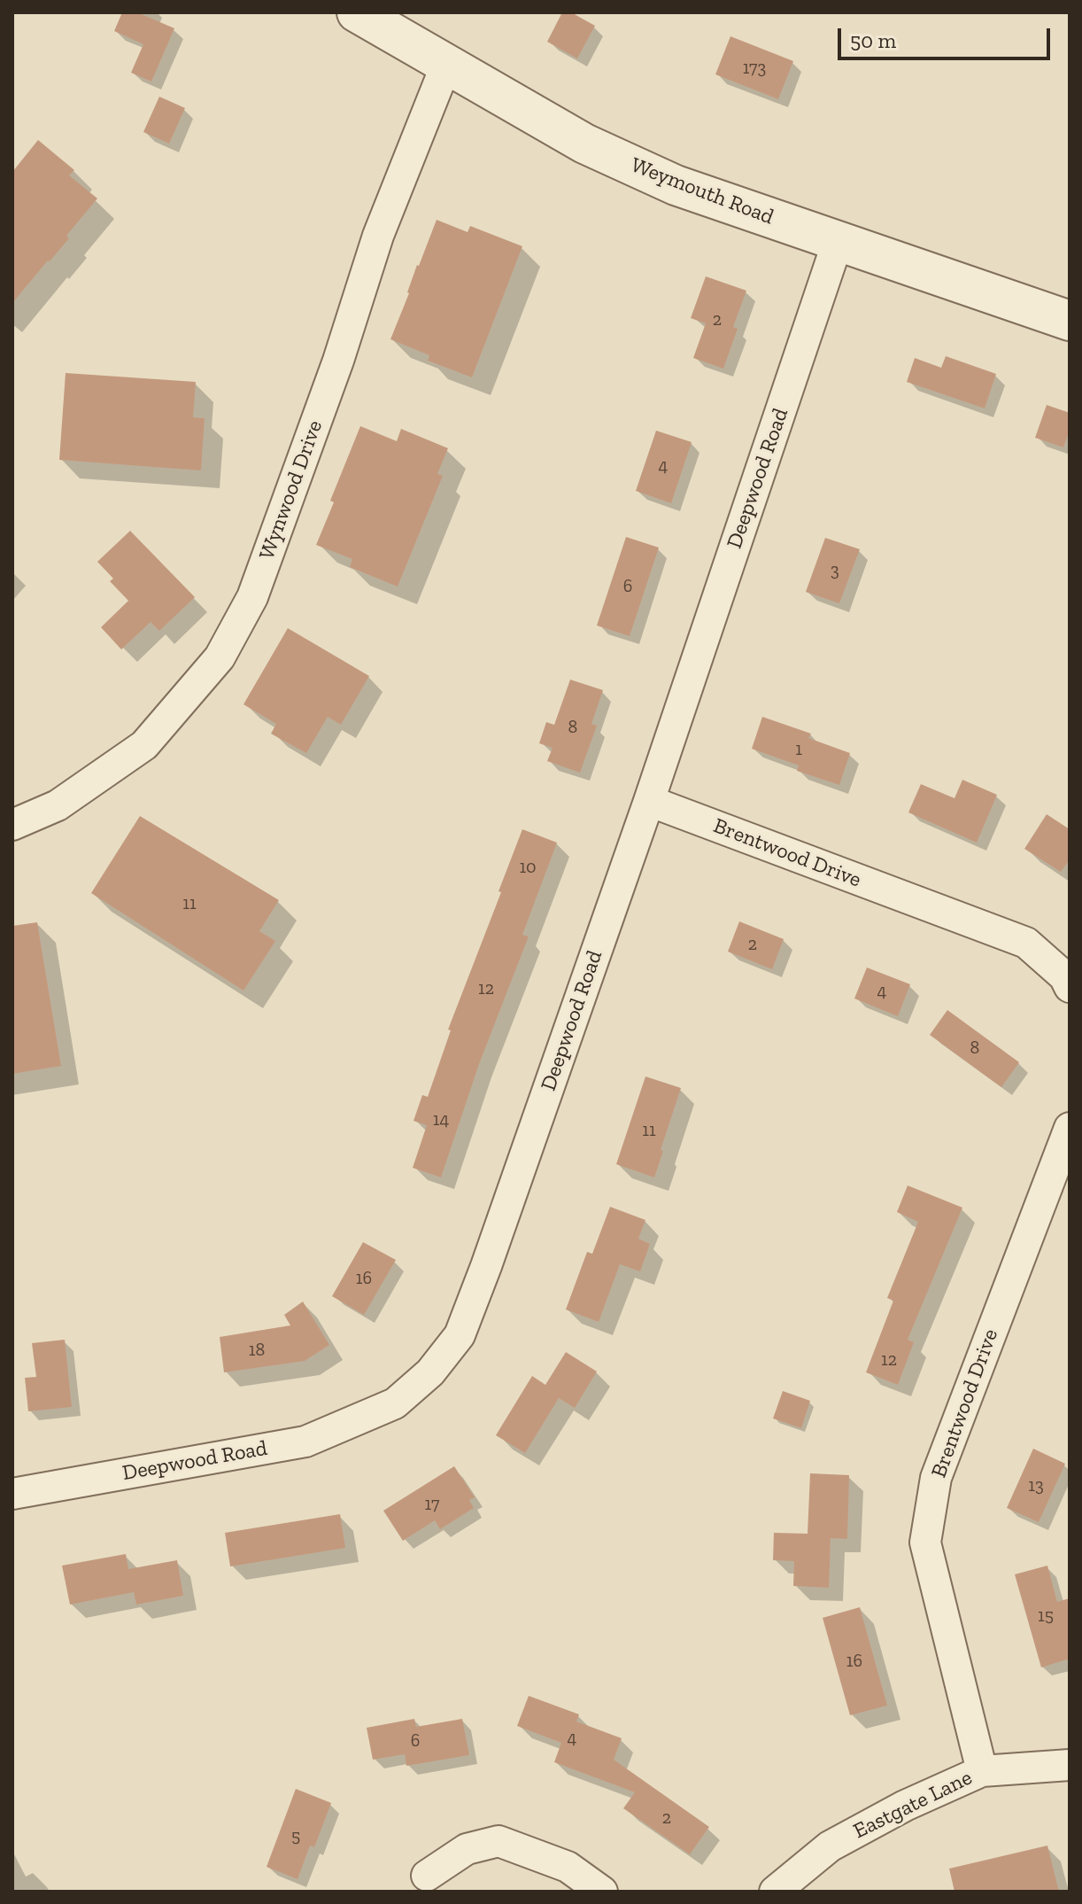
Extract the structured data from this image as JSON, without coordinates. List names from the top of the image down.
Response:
{
  "streets": {
    "street": [
      "Weymouth Road",
      "Deepwood Road",
      "Wynwood Drive",
      "Brentwood Drive",
      "Eastgate Lane"
    ]
  },
  "crossings": [
    ["Weymouth Road", "Deepwood Road"],
    ["Weymouth Road", "Wynwood Drive"],
    ["Deepwood Road", "Brentwood Drive"],
    ["Brentwood Drive", "Eastgate Lane"]
  ],
  "house_numbers": [
    "173",
    "2",
    "4",
    "3",
    "6",
    "8",
    "1",
    "10",
    "11",
    "2",
    "12",
    "4",
    "8",
    "14",
    "11",
    "16",
    "18",
    "12",
    "13",
    "17",
    "15",
    "16",
    "4",
    "6",
    "2",
    "5"
  ],
  "scale_bar": "50 m"
}
